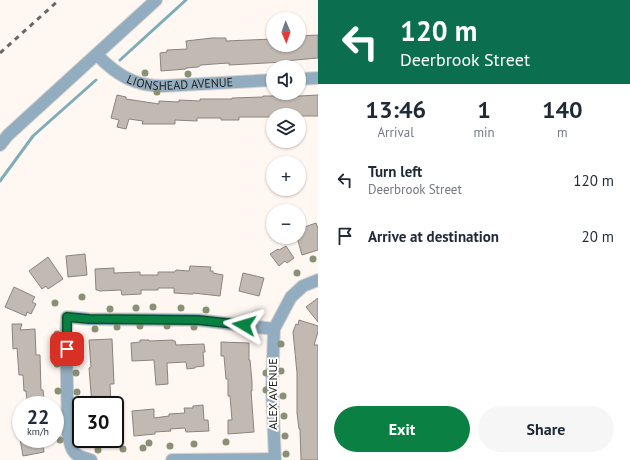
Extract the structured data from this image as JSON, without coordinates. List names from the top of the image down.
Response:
{
  "streets": {
    "street": ["LIONSHEAD AVENUE", "ALEX AVENUE"]
  },
  "north": "bottom",
  "page": {
    "turn": ["120 m", "Deerbrook Street"],
    "map_buttons": ["+", "−"],
    "eta": [
      "13:46",
      "Arrival",
      "1",
      "min",
      "140",
      "m"
    ],
    "list": [
      {
        "name": "Turn left",
        "note": "Deerbrook Street",
        "value": "120 m"
      },
      {
        "name": "Arrive at destination",
        "value": "20 m"
      }
    ],
    "speed": "22 km/h",
    "limit": "30",
    "buttons": ["Exit", "Share"]
  }
}
